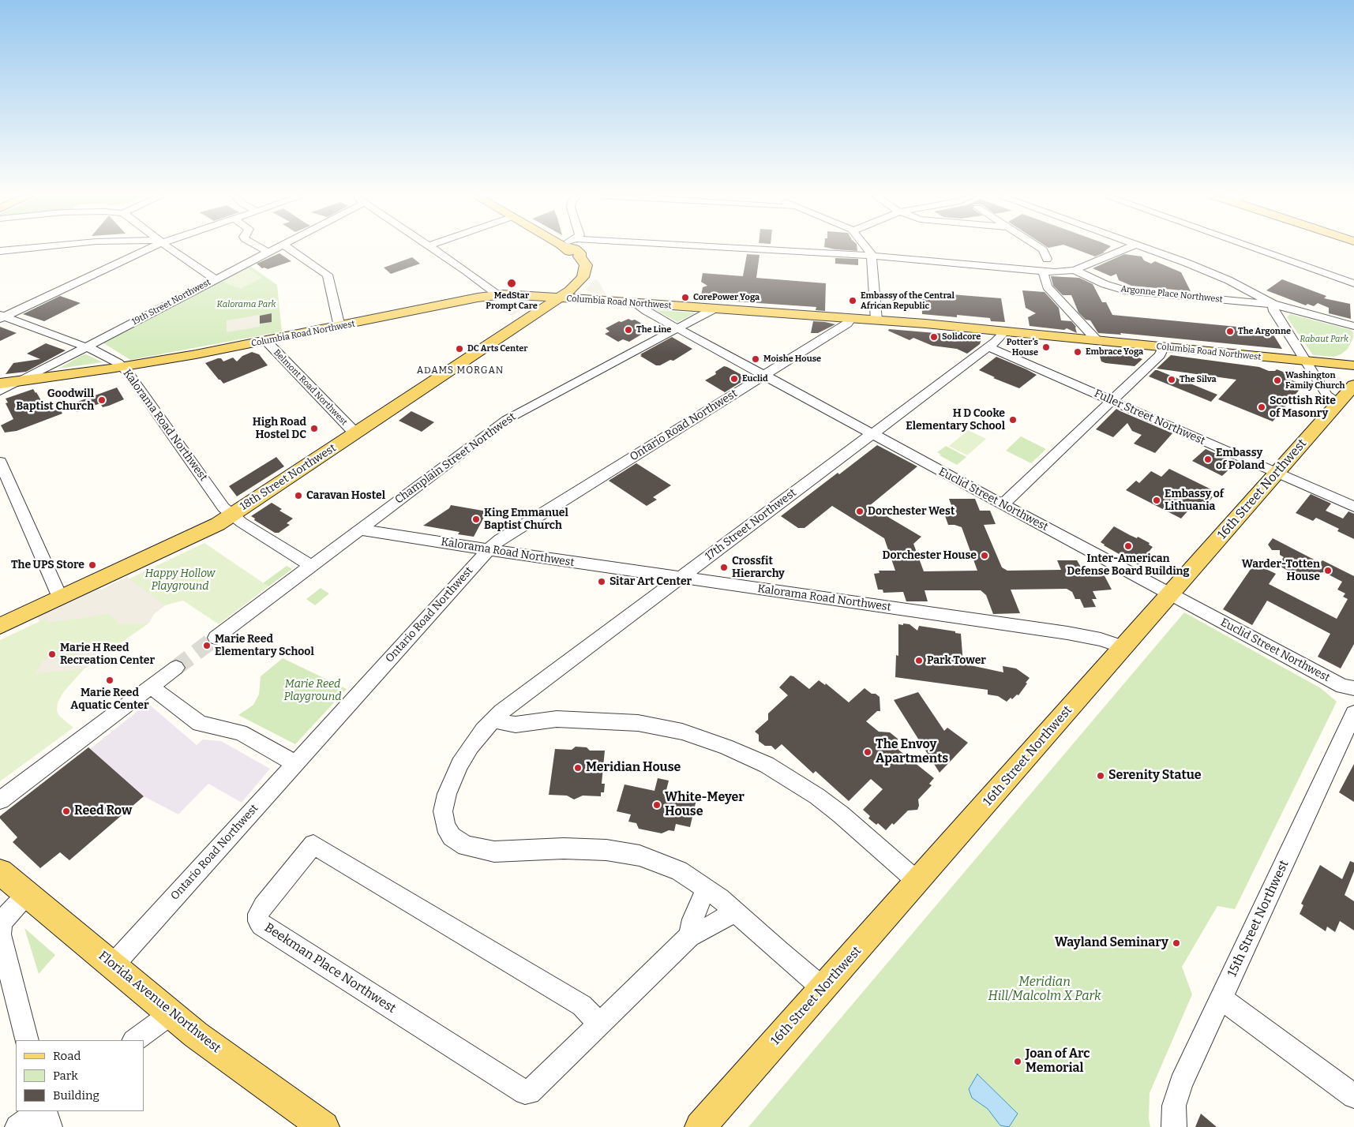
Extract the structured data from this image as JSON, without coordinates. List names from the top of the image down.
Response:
{
  "streets": {
    "main road": [
      "Columbia Road Northwest",
      "18th Street Northwest",
      "16th Street Northwest",
      "Florida Avenue Northwest"
    ],
    "street": [
      "Argonne Place Northwest",
      "19th Street Northwest",
      "Belmont Road Northwest",
      "Fuller Street Northwest",
      "Kalorama Road Northwest",
      "Ontario Road Northwest",
      "Champlain Street Northwest",
      "Euclid Street Northwest",
      "17th Street Northwest",
      "15th Street Northwest",
      "Beekman Place Northwest"
    ]
  },
  "crossings": [
    ["19th Street Northwest", "Columbia Road Northwest"],
    ["19th Street Northwest", "Kalorama Road Northwest"],
    ["Columbia Road Northwest", "Belmont Road Northwest"],
    ["Columbia Road Northwest", "Kalorama Road Northwest"],
    ["Columbia Road Northwest", "Ontario Road Northwest"],
    ["Columbia Road Northwest", "Champlain Street Northwest"],
    ["Columbia Road Northwest", "18th Street Northwest"],
    ["Columbia Road Northwest", "Euclid Street Northwest"],
    ["Columbia Road Northwest", "17th Street Northwest"],
    ["Belmont Road Northwest", "18th Street Northwest"],
    ["Fuller Street Northwest", "16th Street Northwest"],
    ["Fuller Street Northwest", "17th Street Northwest"],
    ["Kalorama Road Northwest", "Ontario Road Northwest"],
    ["Kalorama Road Northwest", "Champlain Street Northwest"],
    ["Kalorama Road Northwest", "18th Street Northwest"],
    ["Kalorama Road Northwest", "16th Street Northwest"],
    ["Kalorama Road Northwest", "17th Street Northwest"],
    ["Ontario Road Northwest", "Euclid Street Northwest"],
    ["Ontario Road Northwest", "Florida Avenue Northwest"],
    ["Champlain Street Northwest", "Euclid Street Northwest"],
    ["16th Street Northwest", "Euclid Street Northwest"],
    ["Euclid Street Northwest", "17th Street Northwest"]
  ],
  "districts": ["ADAMS MORGAN"],
  "parks": [
    "Kalorama Park",
    "Rabaut Park",
    "Happy Hollow Playground",
    "Marie Reed Playground",
    "Meridian Hill/Malcolm X Park"
  ],
  "places": [
    "MedStar Prompt Care",
    "CorePower Yoga",
    "Embassy of the Central African Republic",
    "The Line",
    "The Argonne",
    "Solidcore",
    "Potter's House",
    "DC Arts Center",
    "Embrace Yoga",
    "Moishe House",
    "Euclid",
    "The Silva",
    "Washington Family Church",
    "Goodwill Baptist Church",
    "Scottish Rite of Masonry",
    "H D Cooke Elementary School",
    "High Road Hostel DC",
    "Embassy of Poland",
    "Caravan Hostel",
    "Embassy of Lithuania",
    "Dorchester West",
    "King Emmanuel Baptist Church",
    "Inter-American Defense Board Building",
    "Dorchester House",
    "The UPS Store",
    "Crossfit Hierarchy",
    "Warder-Totten House",
    "Sitar Art Center",
    "Marie Reed Elementary School",
    "Marie H Reed Recreation Center",
    "Park Tower",
    "Marie Reed Aquatic Center",
    "The Envoy Apartments",
    "Meridian House",
    "Serenity Statue",
    "White-Meyer House",
    "Reed Row",
    "Wayland Seminary",
    "Joan of Arc Memorial"
  ],
  "legend": ["Road", "Park", "Building"]
}
